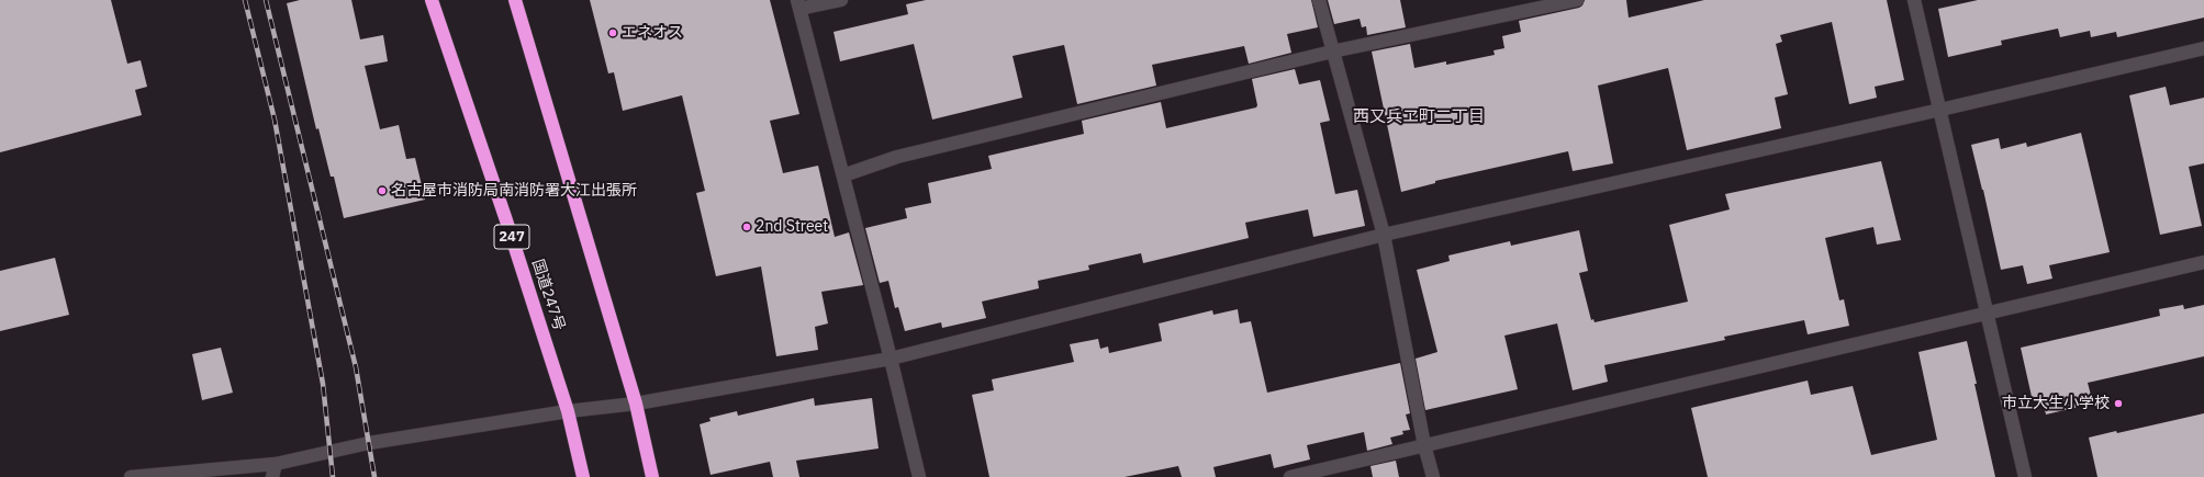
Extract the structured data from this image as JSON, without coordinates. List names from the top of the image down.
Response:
{
  "streets": {
    "highway": ["247", "国道247号"]
  },
  "districts": ["西又兵ヱ町二丁目"],
  "places": [
    "エネオス",
    "名古屋市消防局南消防署大江出張所",
    "2nd Street",
    "市立大生小学校"
  ]
}
